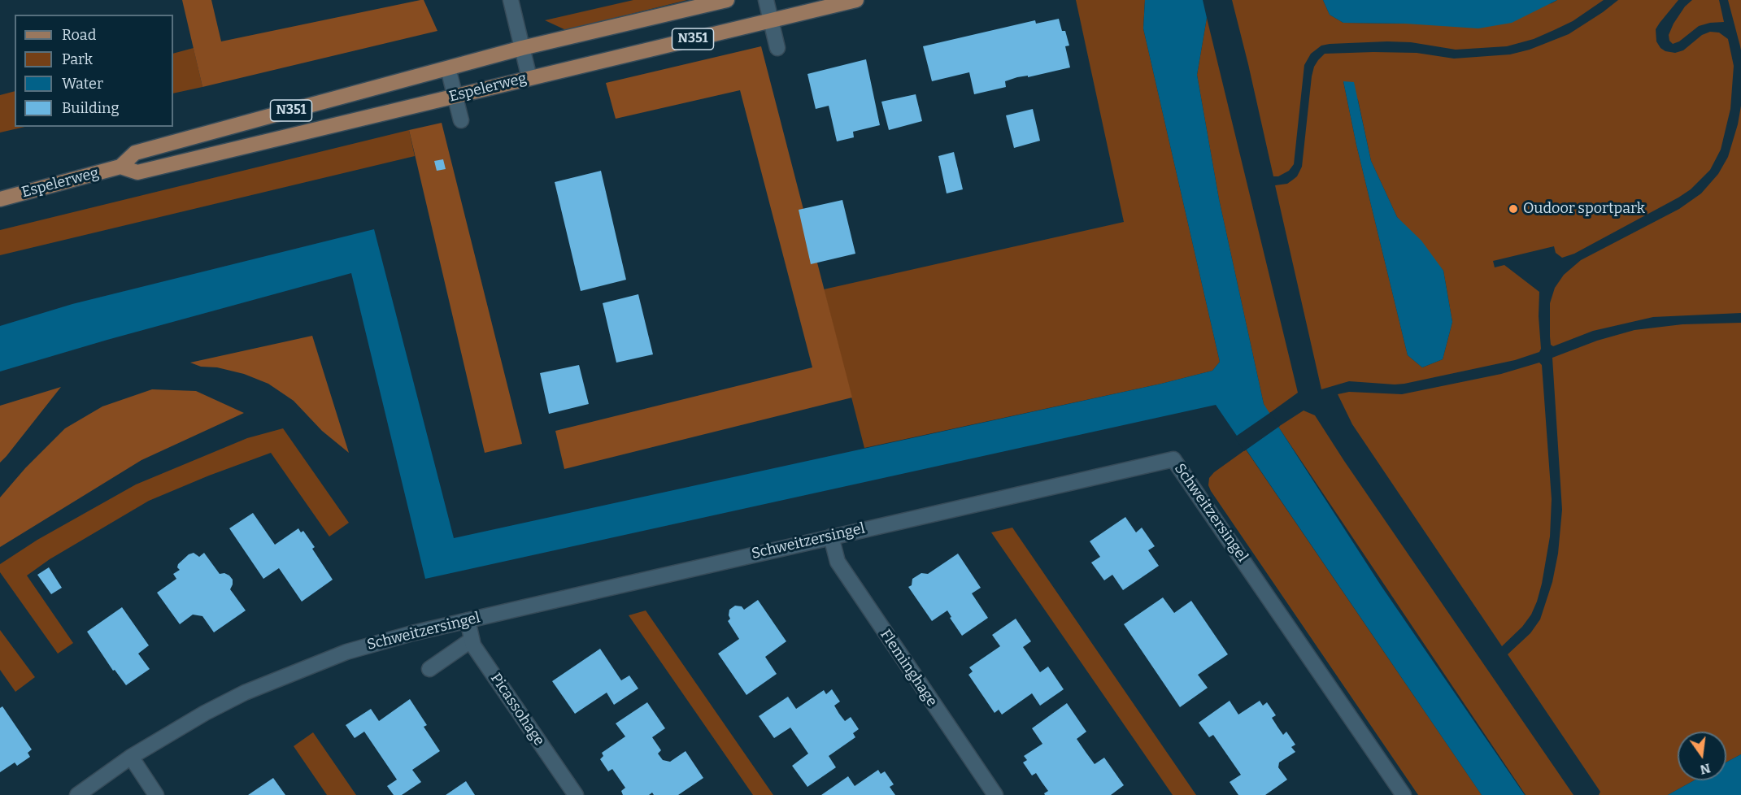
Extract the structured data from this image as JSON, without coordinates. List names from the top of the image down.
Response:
{
  "streets": {
    "main road": ["N351", "Espelerweg"],
    "street": ["Schweitzersingel", "Fleminghage", "Picassohage"]
  },
  "crossings": [
    ["Schweitzersingel", "Fleminghage"],
    ["Schweitzersingel", "Picassohage"]
  ],
  "places": ["Oudoor sportpark"],
  "legend": [
    "Road",
    "Park",
    "Water",
    "Building"
  ],
  "north": "bottom"
}
